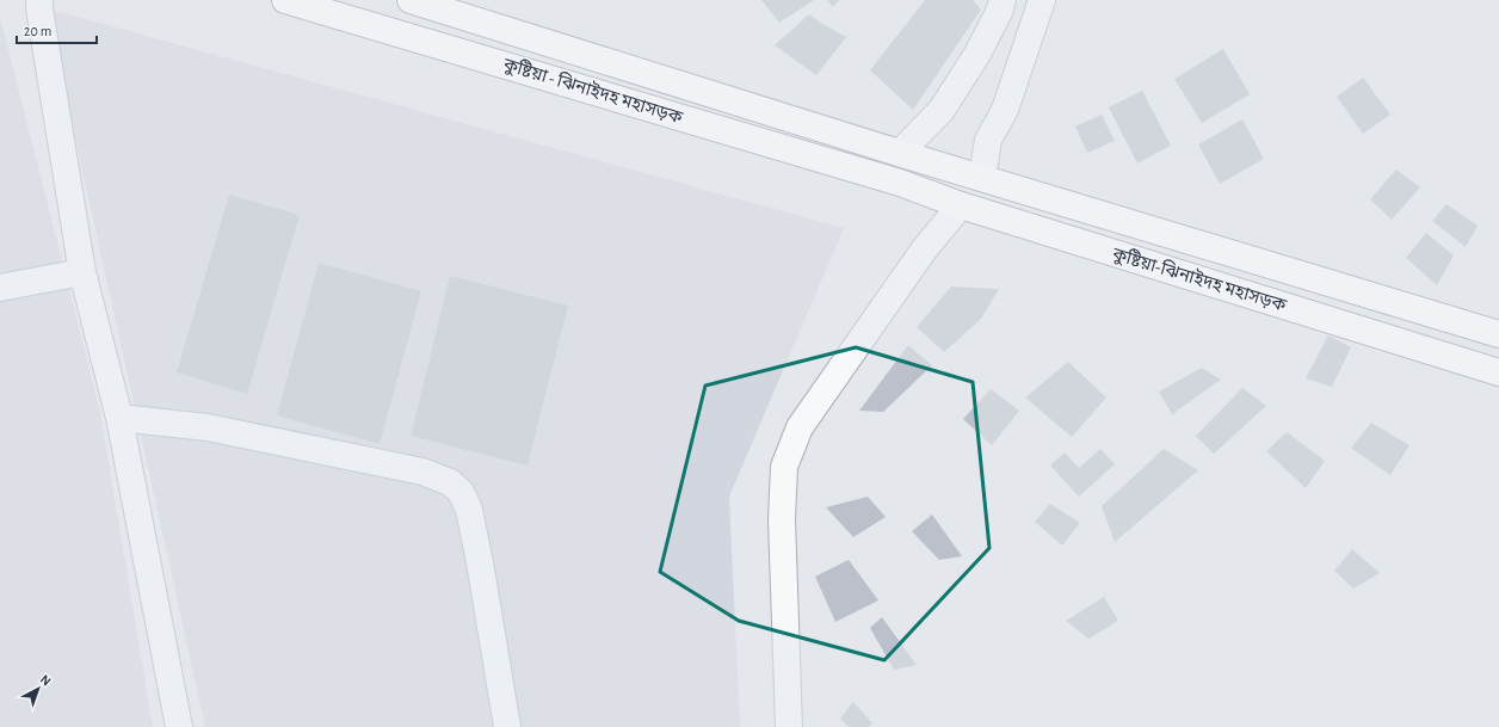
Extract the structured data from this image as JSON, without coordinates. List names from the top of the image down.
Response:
{
  "streets": {
    "highway": ["কুষ্টিয়া - ঝিনাইদহ মহাসড়ক", "কুষ্টিয়া-ঝিনাইদহ মহাসড়ক"]
  },
  "crossings": [
    ["কুষ্টিয়া - ঝিনাইদহ মহাসড়ক", "কুষ্টিয়া-ঝিনাইদহ মহাসড়ক"]
  ],
  "scale_bar": "20 m",
  "north": "top right"
}
